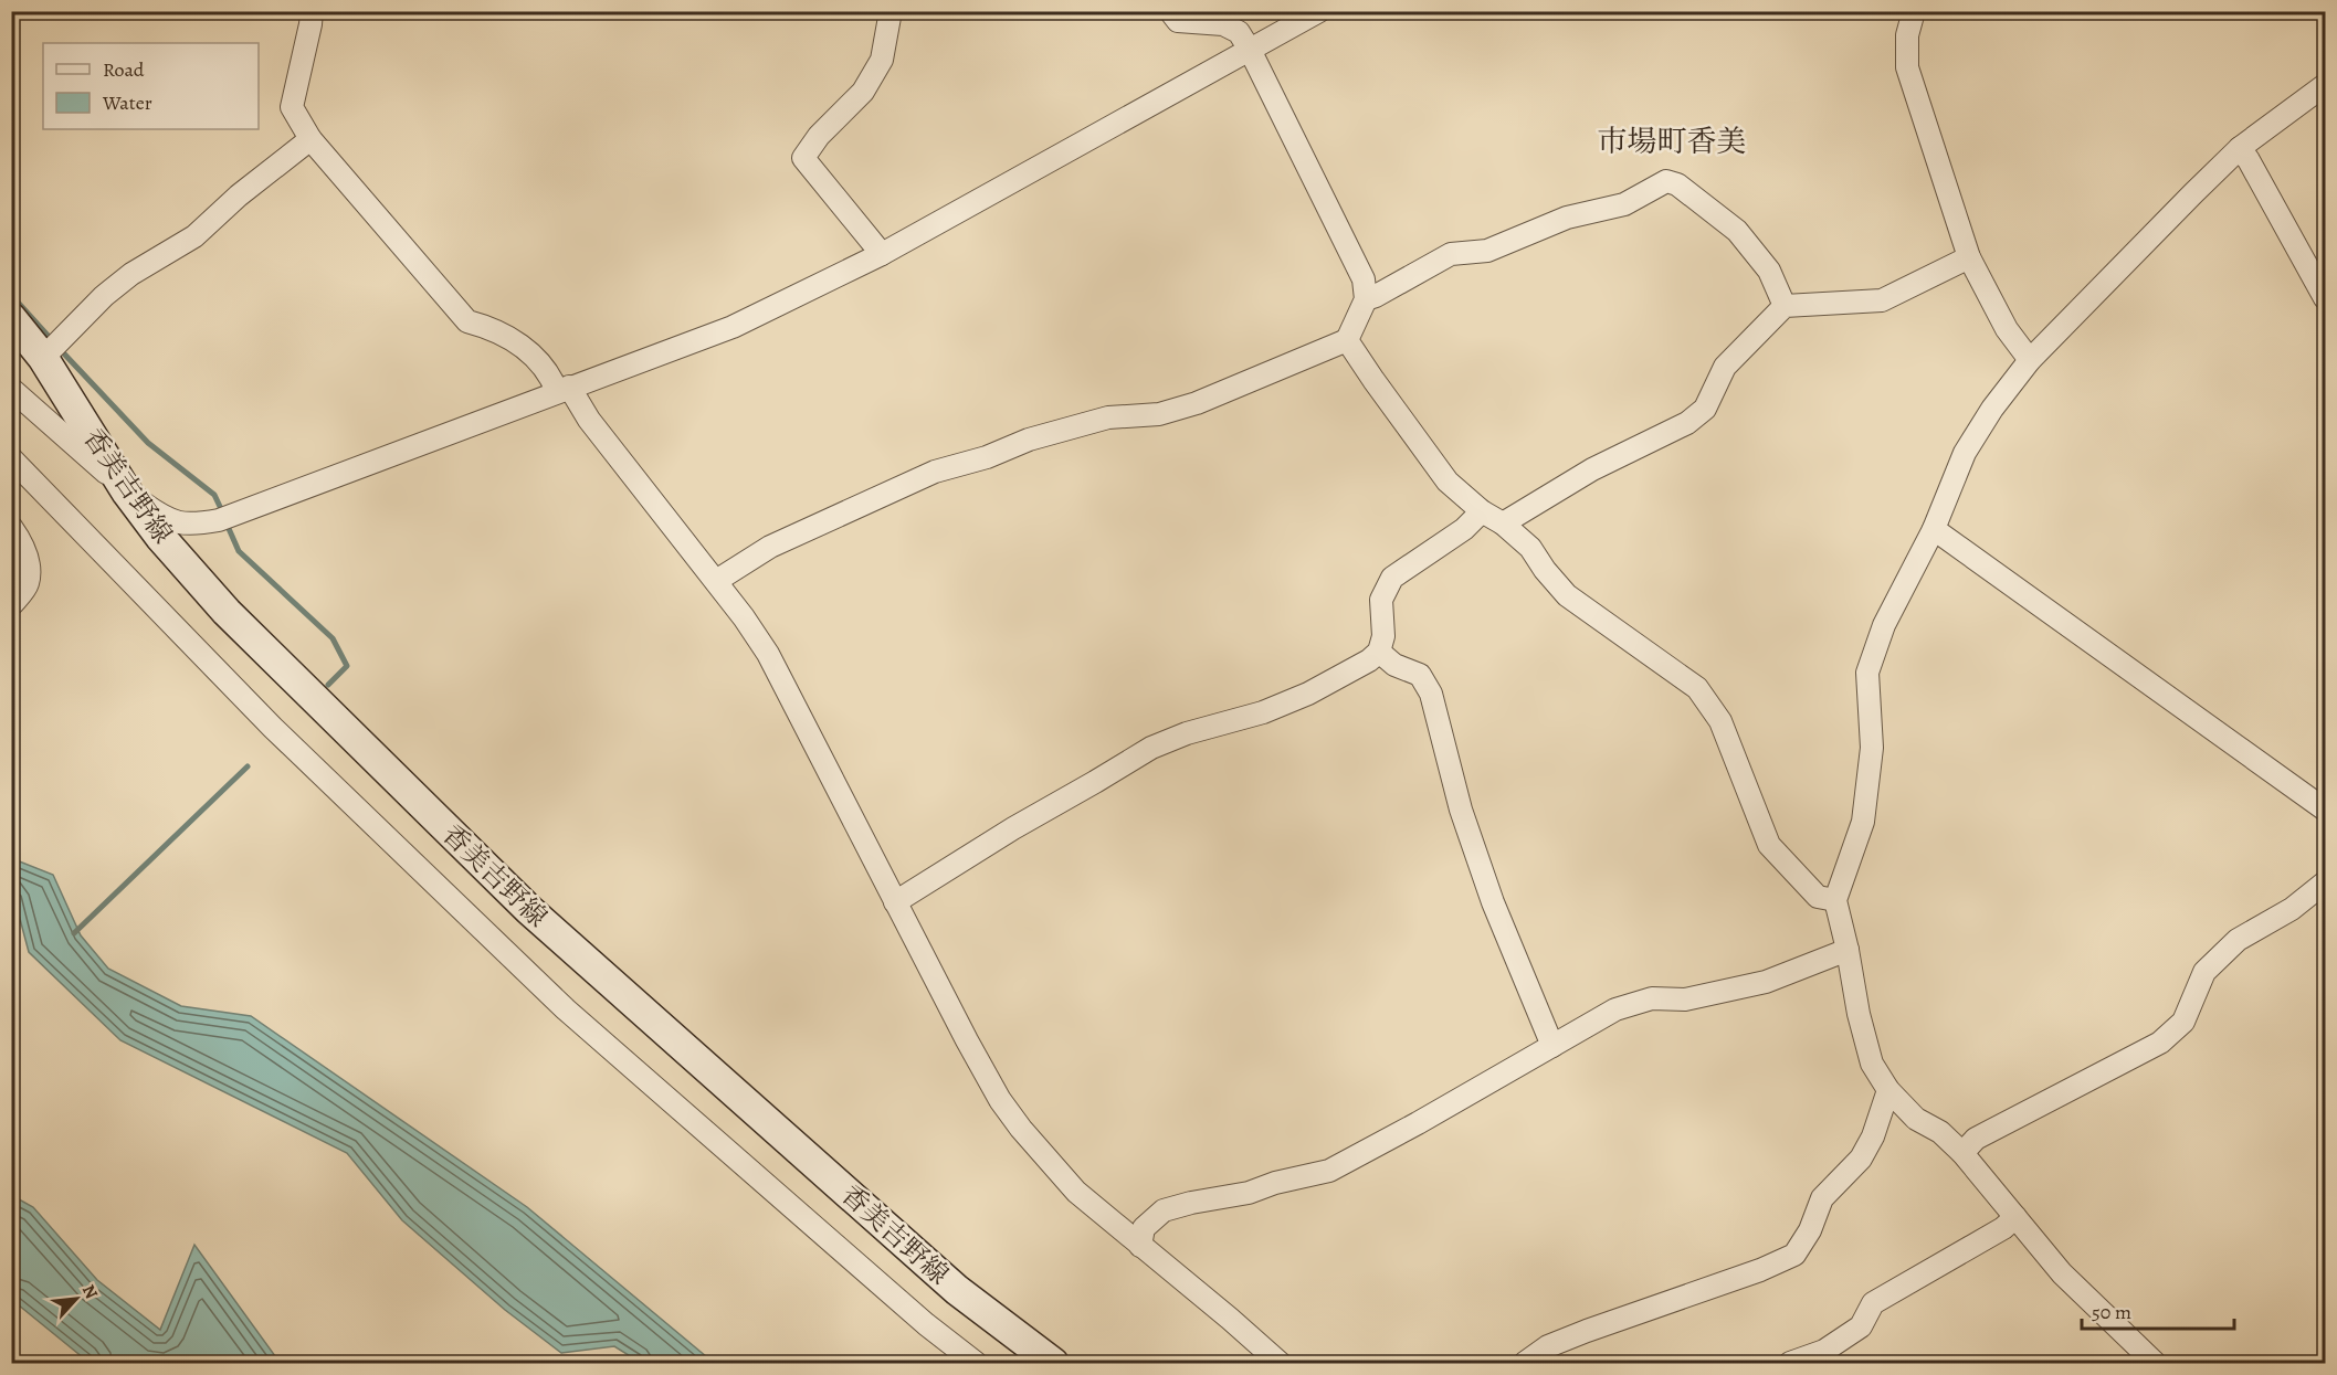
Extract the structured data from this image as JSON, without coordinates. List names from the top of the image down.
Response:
{
  "streets": {
    "main road": ["香美吉野線"]
  },
  "districts": ["市場町香美"],
  "legend": ["Road", "Water"],
  "scale_bar": "50 m",
  "north": "top right"
}
